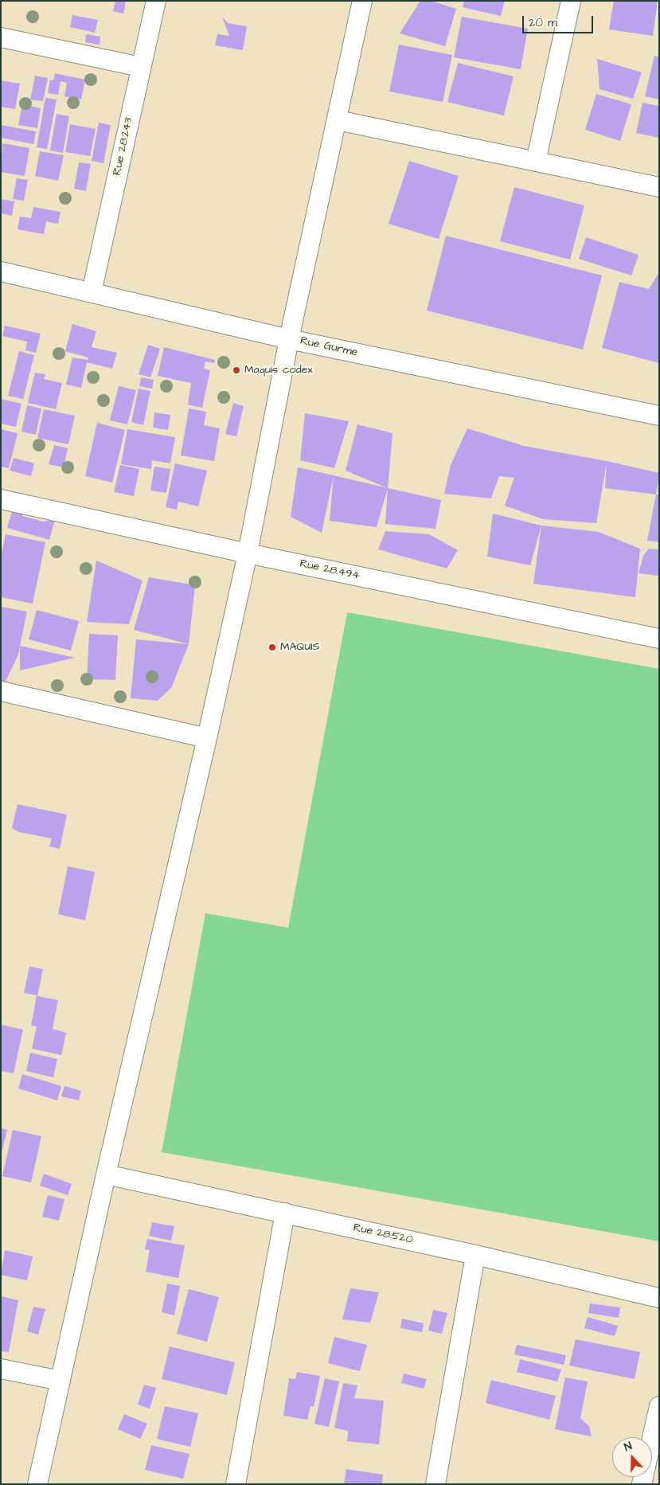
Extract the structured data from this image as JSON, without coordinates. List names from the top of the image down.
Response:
{
  "streets": {
    "street": [
      "Rue 28.243",
      "Rue Gurme",
      "Rue 28.494",
      "Rue 28.520"
    ]
  },
  "crossings": [
    ["Rue 28.243", "Rue Gurme"]
  ],
  "places": ["Maquis codex", "MAQUIS"],
  "scale_bar": "20 m",
  "north": "top"
}
